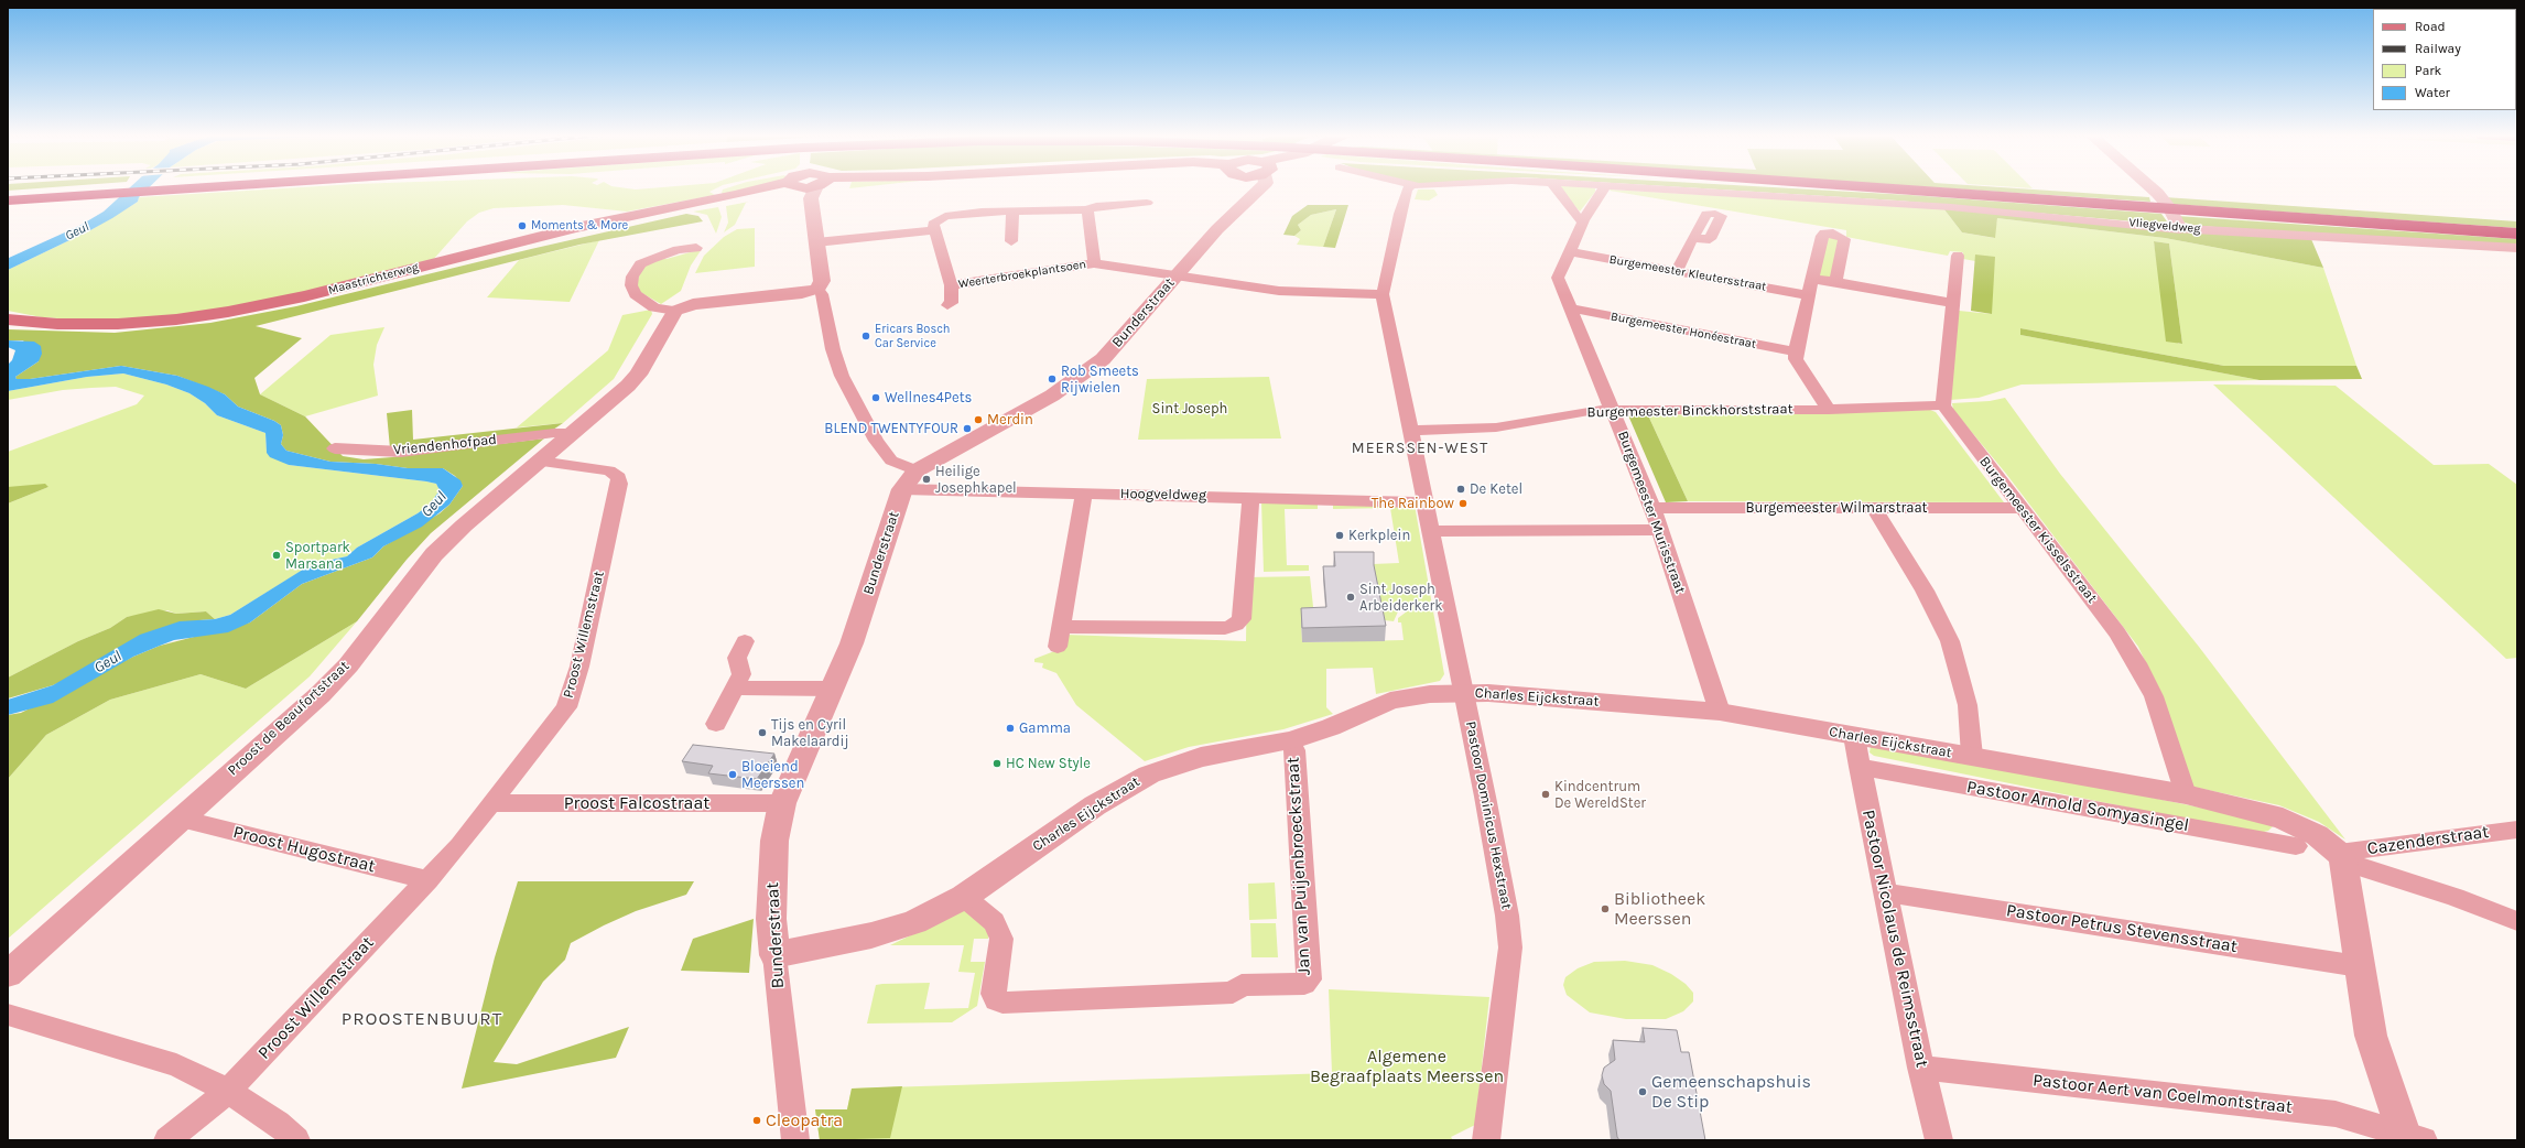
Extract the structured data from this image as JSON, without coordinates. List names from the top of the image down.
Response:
{
  "streets": {
    "main road": ["Maastrichterweg"],
    "street": [
      "Vliegveldweg",
      "Burgemeester Kleutersstraat",
      "Weerterbroekplantsoen",
      "Bunderstraat",
      "Burgemeester Honéestraat",
      "Burgemeester Binckhorststraat",
      "Vriendenhofpad",
      "Hoogveldweg",
      "Burgemeester Wilmarstraat",
      "Burgemeester Murisstraat",
      "Burgemeester Kisselsstraat",
      "Proost Willemstraat",
      "Charles Eijckstraat",
      "Proost de Beaufortstraat",
      "Proost Falcostraat",
      "Pastoor Arnold Somyasingel",
      "Pastoor Dominicus Hexstraat",
      "Cazenderstraat",
      "Proost Hugostraat",
      "Jan van Puijenbroeckstraat",
      "Pastoor Petrus Stevensstraat",
      "Pastoor Nicolaus de Reimsstraat",
      "Pastoor Aert van Coelmontstraat"
    ]
  },
  "crossings": [
    ["Burgemeester Kleutersstraat", "Burgemeester Murisstraat"],
    ["Weerterbroekplantsoen", "Bunderstraat"],
    ["Weerterbroekplantsoen", "Pastoor Dominicus Hexstraat"],
    ["Bunderstraat", "Hoogveldweg"],
    ["Bunderstraat", "Charles Eijckstraat"],
    ["Bunderstraat", "Proost Falcostraat"],
    ["Burgemeester Honéestraat", "Burgemeester Murisstraat"],
    ["Burgemeester Binckhorststraat", "Burgemeester Murisstraat"],
    ["Burgemeester Binckhorststraat", "Burgemeester Kisselsstraat"],
    ["Burgemeester Binckhorststraat", "Pastoor Dominicus Hexstraat"],
    ["Vriendenhofpad", "Proost de Beaufortstraat"],
    ["Hoogveldweg", "Pastoor Dominicus Hexstraat"],
    ["Burgemeester Wilmarstraat", "Burgemeester Murisstraat"],
    ["Burgemeester Wilmarstraat", "Burgemeester Kisselsstraat"],
    ["Burgemeester Murisstraat", "Charles Eijckstraat"],
    ["Burgemeester Kisselsstraat", "Charles Eijckstraat"],
    ["Proost Willemstraat", "Proost de Beaufortstraat"],
    ["Proost Willemstraat", "Proost Falcostraat"],
    ["Proost Willemstraat", "Proost Hugostraat"],
    ["Charles Eijckstraat", "Pastoor Dominicus Hexstraat"],
    ["Charles Eijckstraat", "Cazenderstraat"],
    ["Charles Eijckstraat", "Jan van Puijenbroeckstraat"],
    ["Charles Eijckstraat", "Pastoor Nicolaus de Reimsstraat"],
    ["Proost de Beaufortstraat", "Proost Hugostraat"],
    ["Pastoor Arnold Somyasingel", "Pastoor Nicolaus de Reimsstraat"],
    ["Pastoor Petrus Stevensstraat", "Pastoor Nicolaus de Reimsstraat"],
    ["Pastoor Nicolaus de Reimsstraat", "Pastoor Aert van Coelmontstraat"]
  ],
  "districts": ["MEERSSEN-WEST", "PROOSTENBUURT"],
  "water": ["Geul"],
  "parks": ["Sint Joseph", "Algemene Begraafplaats Meerssen"],
  "places": [
    "Moments & More",
    "Ericars Bosch Car Service",
    "Rob Smeets Rijwielen",
    "Wellnes4Pets",
    "Merdin",
    "BLEND TWENTYFOUR",
    "Heilige Josephkapel",
    "De Ketel",
    "The Rainbow",
    "Kerkplein",
    "Sportpark Marsana",
    "Sint Joseph Arbeiderkerk",
    "Gamma",
    "Tijs en Cyril Makelaardij",
    "HC New Style",
    "Bloeiend Meerssen",
    "Kindcentrum De WereldSter",
    "Bibliotheek Meerssen",
    "Gemeenschapshuis De Stip",
    "Cleopatra"
  ],
  "legend": [
    "Road",
    "Railway",
    "Park",
    "Water"
  ]
}
